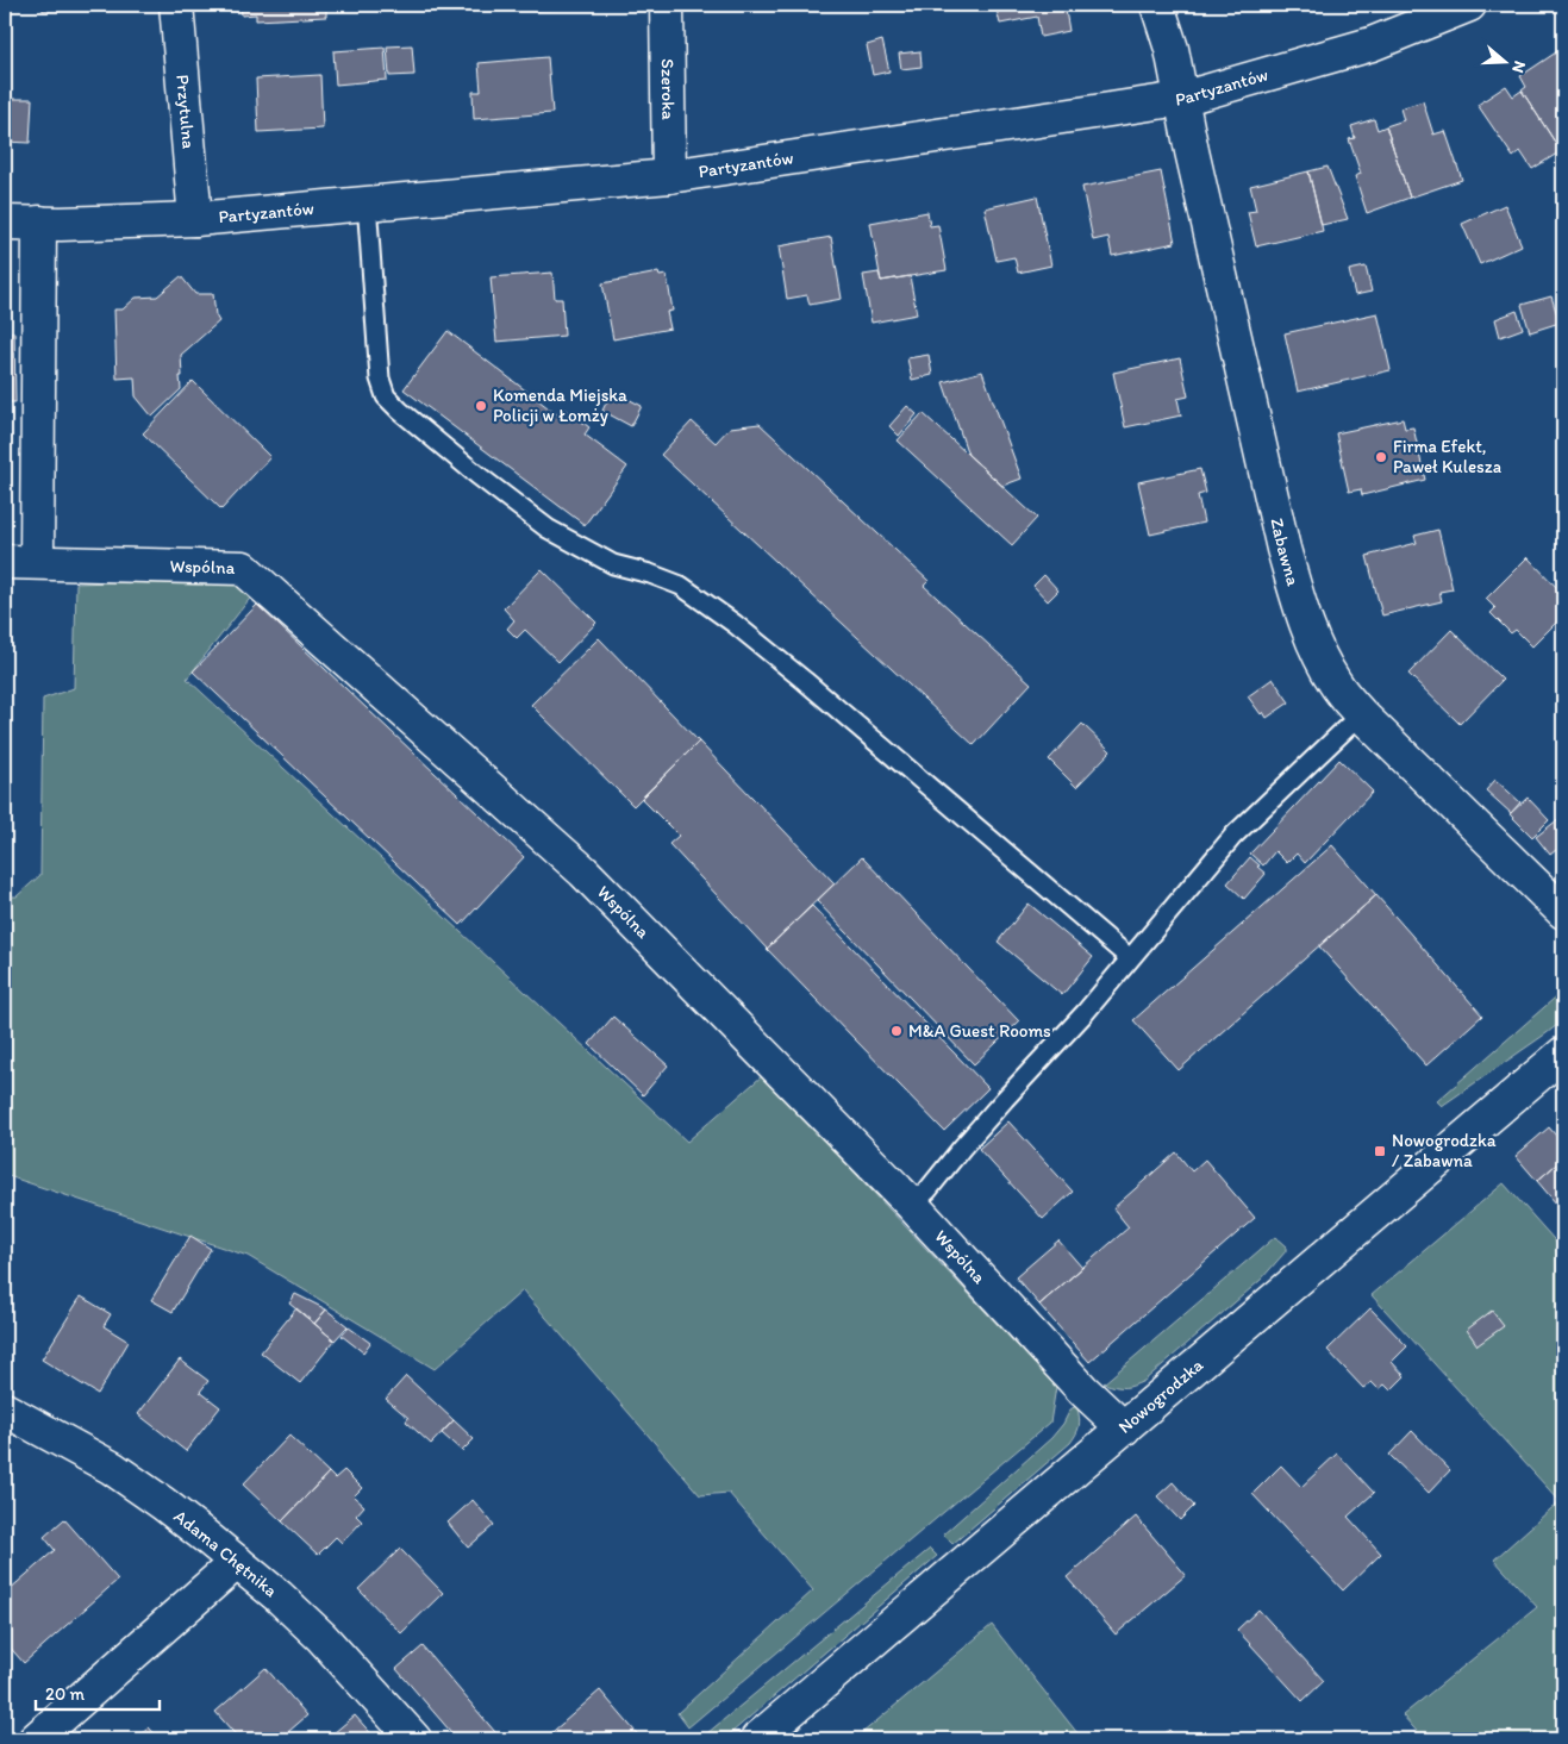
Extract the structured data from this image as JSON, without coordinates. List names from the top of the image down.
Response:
{
  "streets": {
    "street": [
      "Partyzantów",
      "Szeroka",
      "Przytulna",
      "Zabawna",
      "Wspólna",
      "Nowogrodzka",
      "Adama Chętnika"
    ]
  },
  "crossings": [
    ["Partyzantów", "Szeroka"],
    ["Partyzantów", "Przytulna"],
    ["Partyzantów", "Zabawna"],
    ["Wspólna", "Nowogrodzka"]
  ],
  "places": {
    "other": ["Komenda Miejska Policji w Łomży", "Firma Efekt, Paweł Kulesza", "M&A Guest Rooms"],
    "transit": ["Nowogrodzka / Zabawna"]
  },
  "scale_bar": "20 m",
  "north": "right"
}
